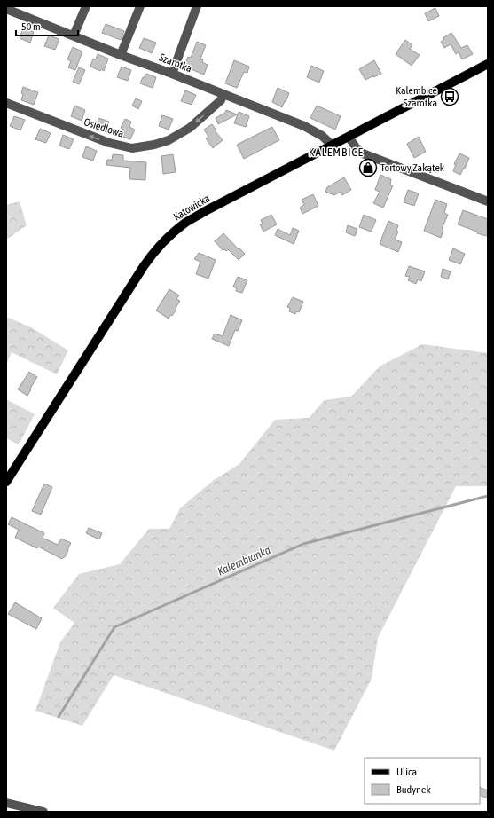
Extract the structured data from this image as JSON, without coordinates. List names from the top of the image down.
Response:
{
  "streets": {
    "main road": ["Katowicka"],
    "street": ["Szarotka", "Osiedlowa"]
  },
  "crossings": [
    ["Szarotka", "Osiedlowa"],
    ["Szarotka", "Katowicka"]
  ],
  "one_way": ["Osiedlowa"],
  "districts": ["KALEMBICE"],
  "water": ["Kalembianka"],
  "places": {
    "bus stop": ["Kalembice Szarotka"],
    "shop": ["Tortowy Zakątek"]
  },
  "legend": ["Ulica", "Budynek"],
  "scale_bar": "50 m"
}
